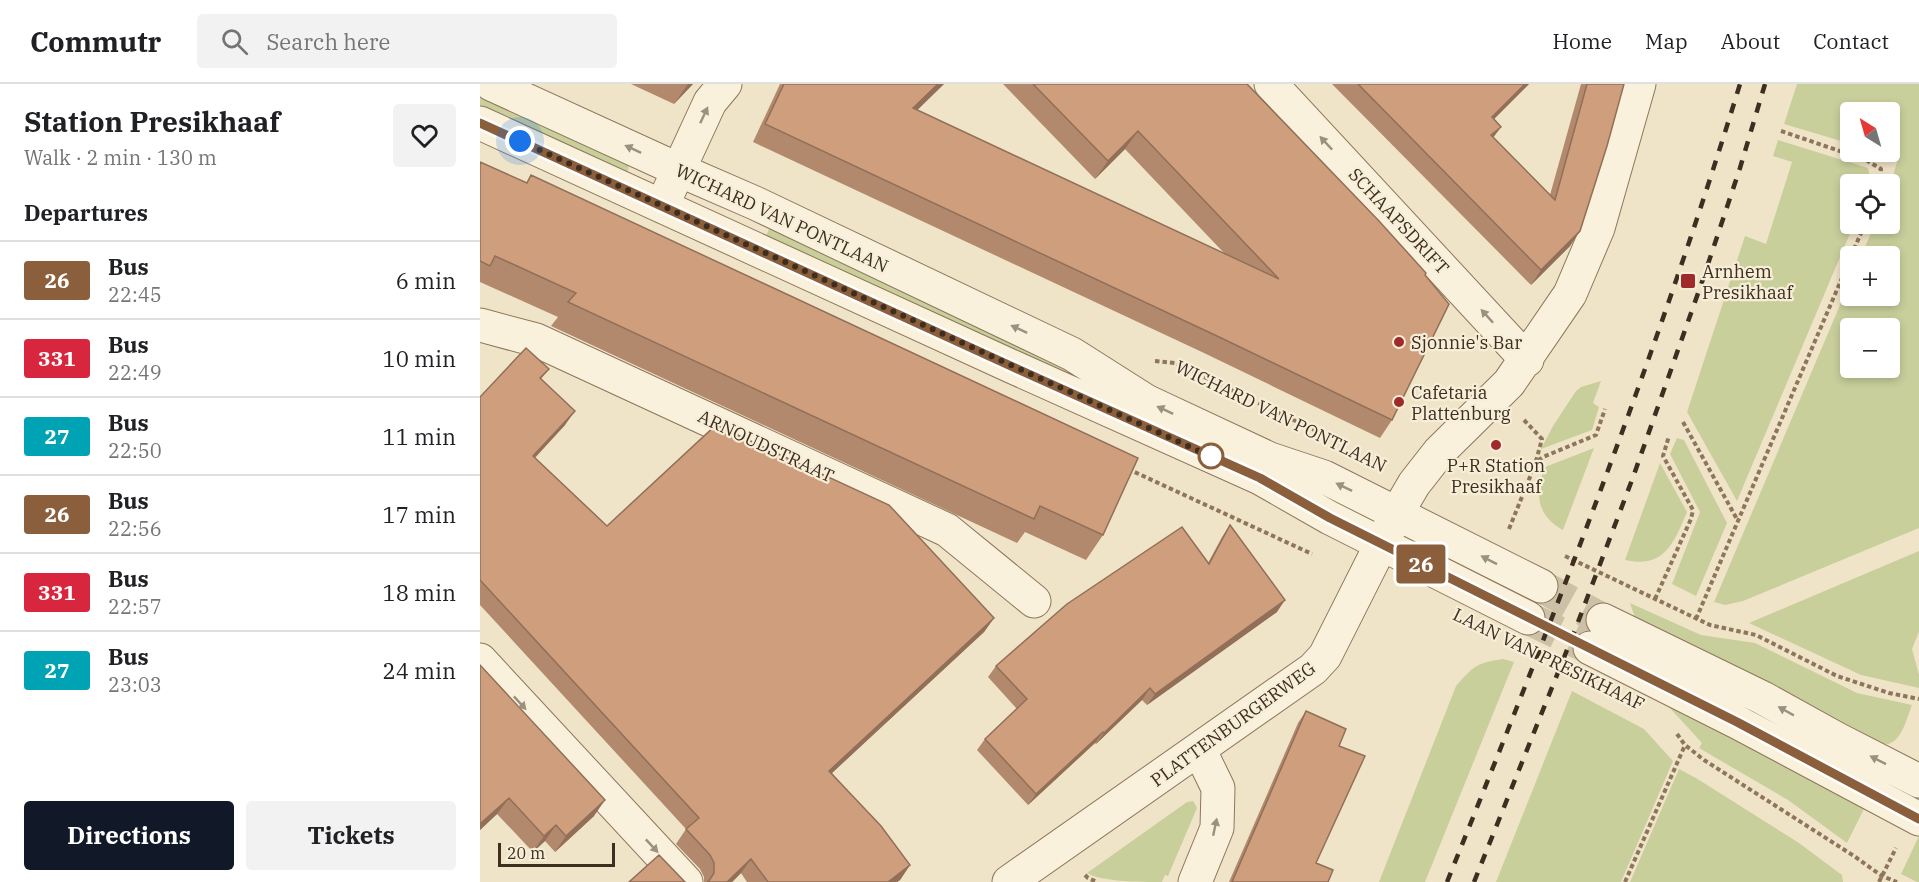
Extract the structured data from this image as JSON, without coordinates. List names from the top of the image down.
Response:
{
  "streets": {
    "street": [
      "WICHARD VAN PONTLAAN",
      "SCHAAPSDRIFT",
      "ARNOUDSTRAAT",
      "LAAN VAN PRESIKHAAF",
      "PLATTENBURGERWEG"
    ]
  },
  "crossings": [
    ["WICHARD VAN PONTLAAN", "PLATTENBURGERWEG"],
    ["SCHAAPSDRIFT", "PLATTENBURGERWEG"],
    ["LAAN VAN PRESIKHAAF", "PLATTENBURGERWEG"]
  ],
  "places": {
    "transit": ["Arnhem Presikhaaf"],
    "other": ["Sjonnie's Bar", "Cafetaria Plattenburg", "P+R Station Presikhaaf"]
  },
  "lines": ["bus line 26"],
  "scale_bar": "20 m",
  "north": "top left",
  "page": {
    "header": "Commutr",
    "search": "Search here",
    "nav": [
      "Home",
      "Map",
      "About",
      "Contact"
    ],
    "heading": [
      ["Station Presikhaaf", "Walk · 2 min · 130 m"],
      "Departures"
    ],
    "on_map": "26",
    "map_buttons": ["+", "−"],
    "list": [
      {
        "mark": "26",
        "name": "Bus",
        "note": "22:45",
        "value": "6 min"
      },
      {
        "mark": "331",
        "name": "Bus",
        "note": "22:49",
        "value": "10 min"
      },
      {
        "mark": "27",
        "name": "Bus",
        "note": "22:50",
        "value": "11 min"
      },
      {
        "mark": "26",
        "name": "Bus",
        "note": "22:56",
        "value": "17 min"
      },
      {
        "mark": "331",
        "name": "Bus",
        "note": "22:57",
        "value": "18 min"
      },
      {
        "mark": "27",
        "name": "Bus",
        "note": "23:03",
        "value": "24 min"
      }
    ],
    "buttons": ["Directions", "Tickets"],
    "scale": "20 m"
  }
}
